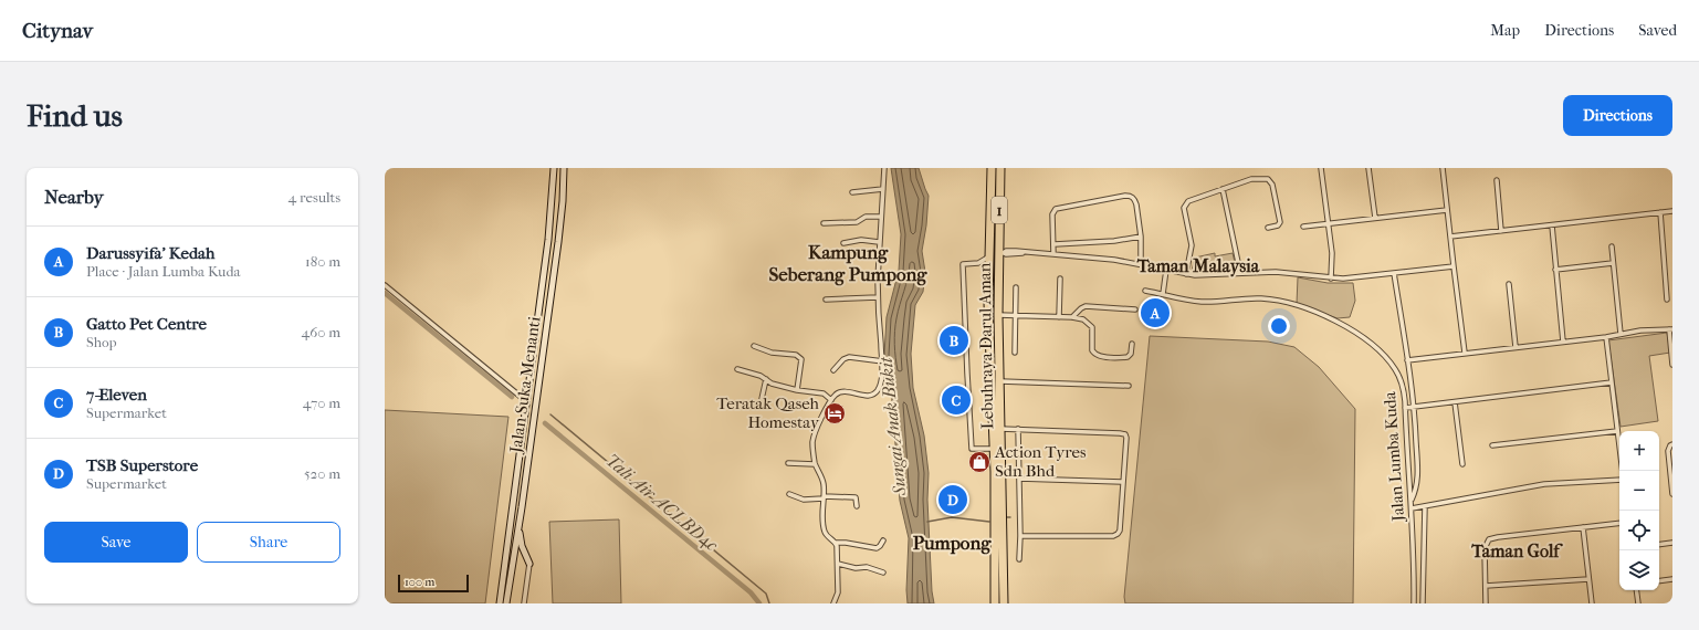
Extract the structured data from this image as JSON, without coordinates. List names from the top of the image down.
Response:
{
  "streets": {
    "highway": ["1", "Lebuhraya Darul Aman"],
    "main road": ["Jalan Suka Menanti"],
    "street": ["Jalan Lumba Kuda"]
  },
  "districts": [
    "Kampung Seberang Pumpong",
    "Taman Malaysia",
    "Pumpong",
    "Taman Golf"
  ],
  "water": ["Sungai Anak Bukit", "Tali Air ACLBD4c"],
  "places": {
    "hotel": ["Teratak Qaseh Homestay"],
    "shop": ["Action Tyres Sdn Bhd"]
  },
  "scale_bar": "100 m",
  "page": {
    "header": "Citynav",
    "nav": ["Map", "Directions", "Saved"],
    "buttons": [
      "Directions",
      ["Save", "Share"]
    ],
    "title": "Find us",
    "heading": ["Nearby", "4 results"],
    "list": [
      {
        "mark": "A",
        "name": "Darussyifa' Kedah",
        "note": "Place · Jalan Lumba Kuda",
        "value": "180 m"
      },
      {
        "mark": "B",
        "name": "Gatto Pet Centre",
        "note": "Shop",
        "value": "460 m"
      },
      {
        "mark": "C",
        "name": "7-Eleven",
        "note": "Supermarket",
        "value": "470 m"
      },
      {
        "mark": "D",
        "name": "TSB Superstore",
        "note": "Supermarket",
        "value": "520 m"
      }
    ],
    "pins": [
      "A",
      "B",
      "C",
      "D"
    ],
    "map_buttons": ["+", "−"],
    "scale": "100 m"
  }
}
